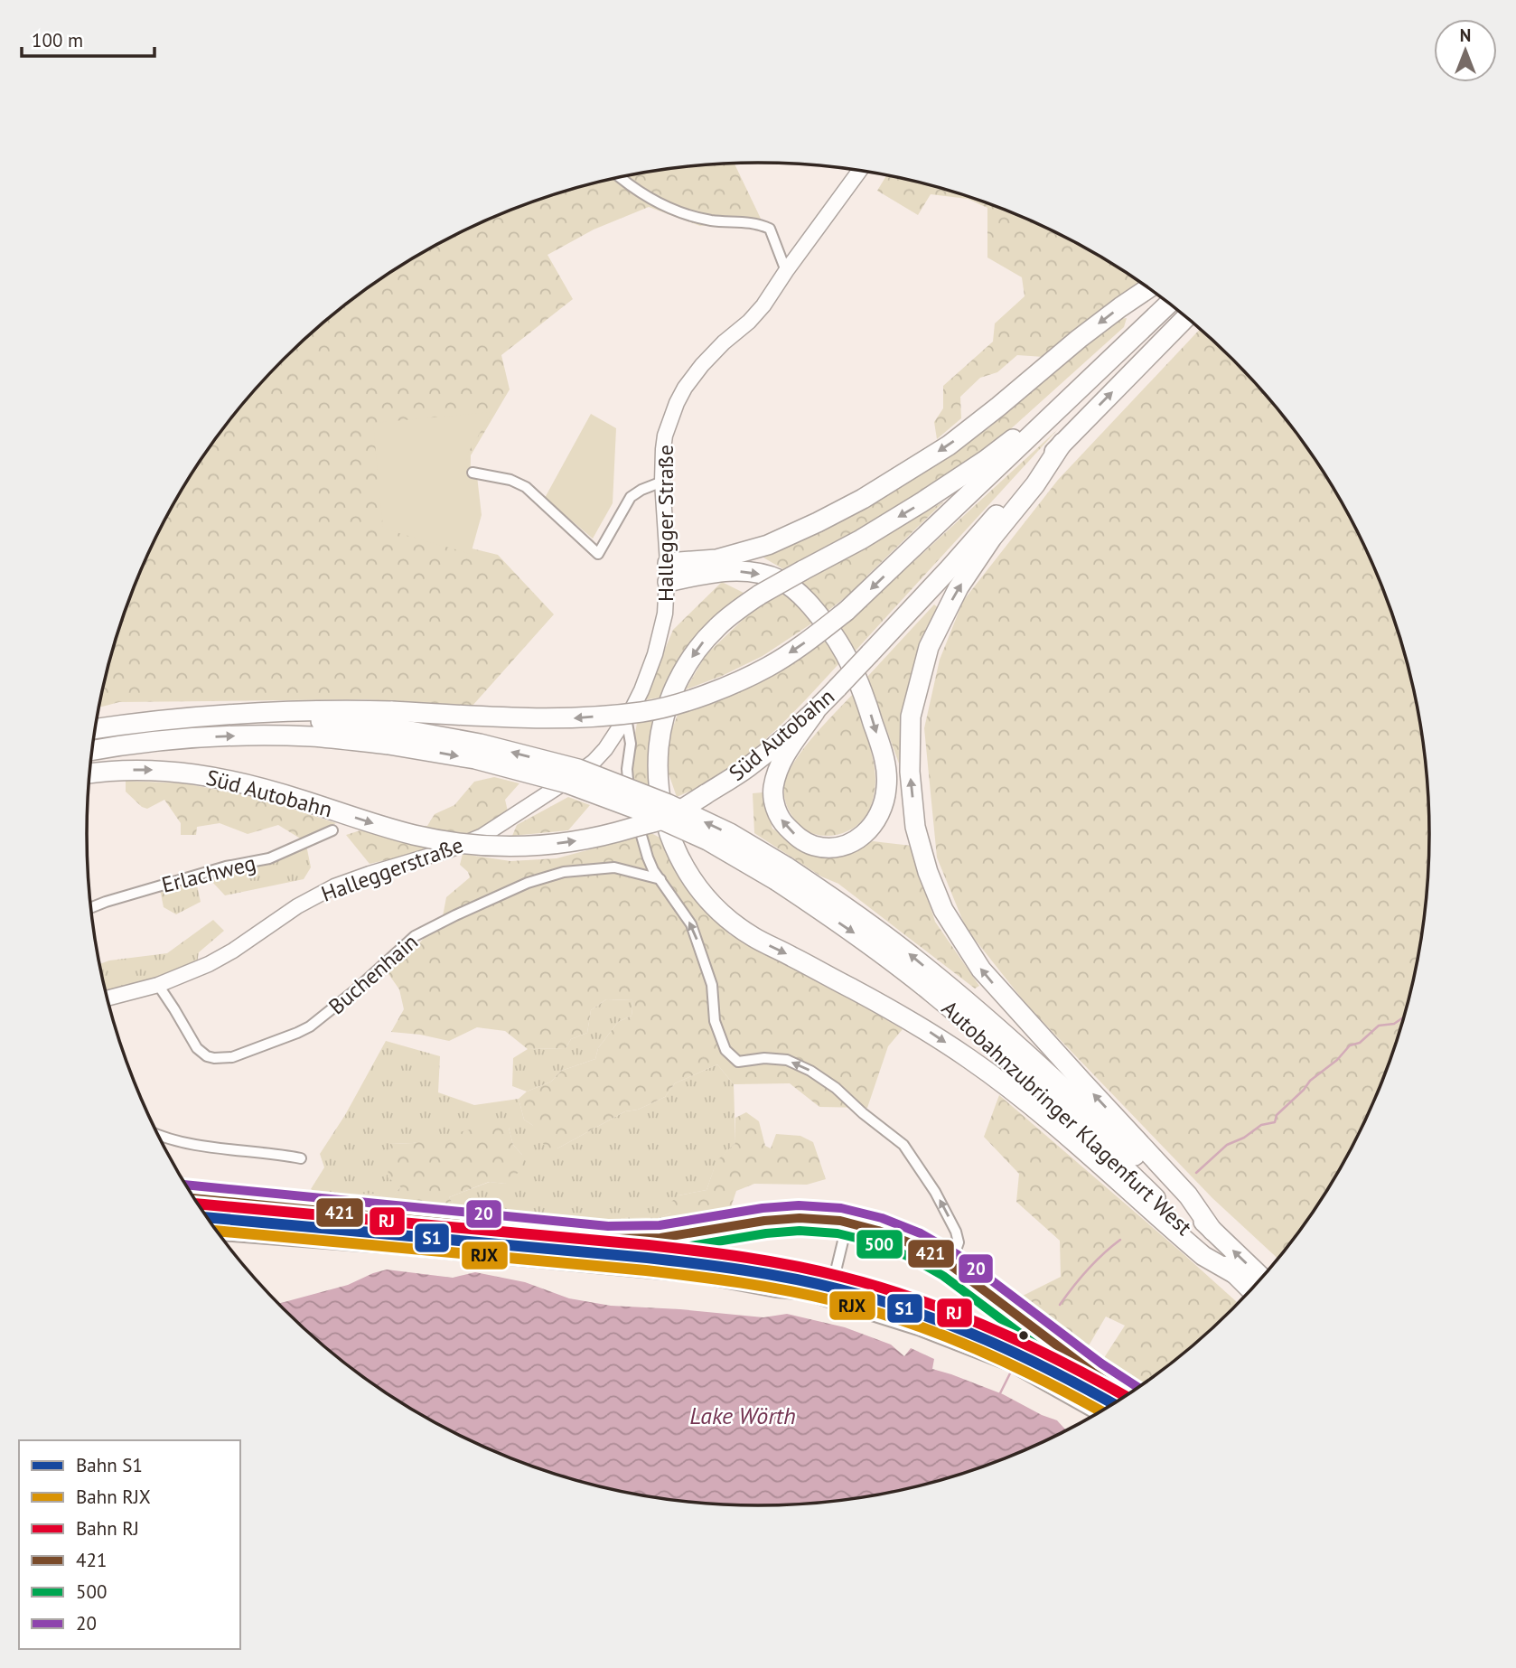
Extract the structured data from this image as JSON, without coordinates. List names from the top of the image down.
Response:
{
  "streets": {
    "highway": ["Süd Autobahn", "Autobahnzubringer Klagenfurt West"],
    "main road": ["Hallegger Straße", "Halleggerstraße"],
    "street": ["Erlachweg", "Buchenhain"]
  },
  "crossings": [
    ["Hallegger Straße", "Halleggerstraße"],
    ["Halleggerstraße", "Buchenhain"]
  ],
  "water": ["Lake Wörth"],
  "lines": [
    "transit line 20",
    "transit line 421",
    "rail line RJ",
    "transit line 500",
    "rail line S1",
    "rail line RJX"
  ],
  "legend": [
    "Bahn S1",
    "Bahn RJX",
    "Bahn RJ",
    "421",
    "500",
    "20"
  ],
  "scale_bar": "100 m",
  "north": "top"
}
